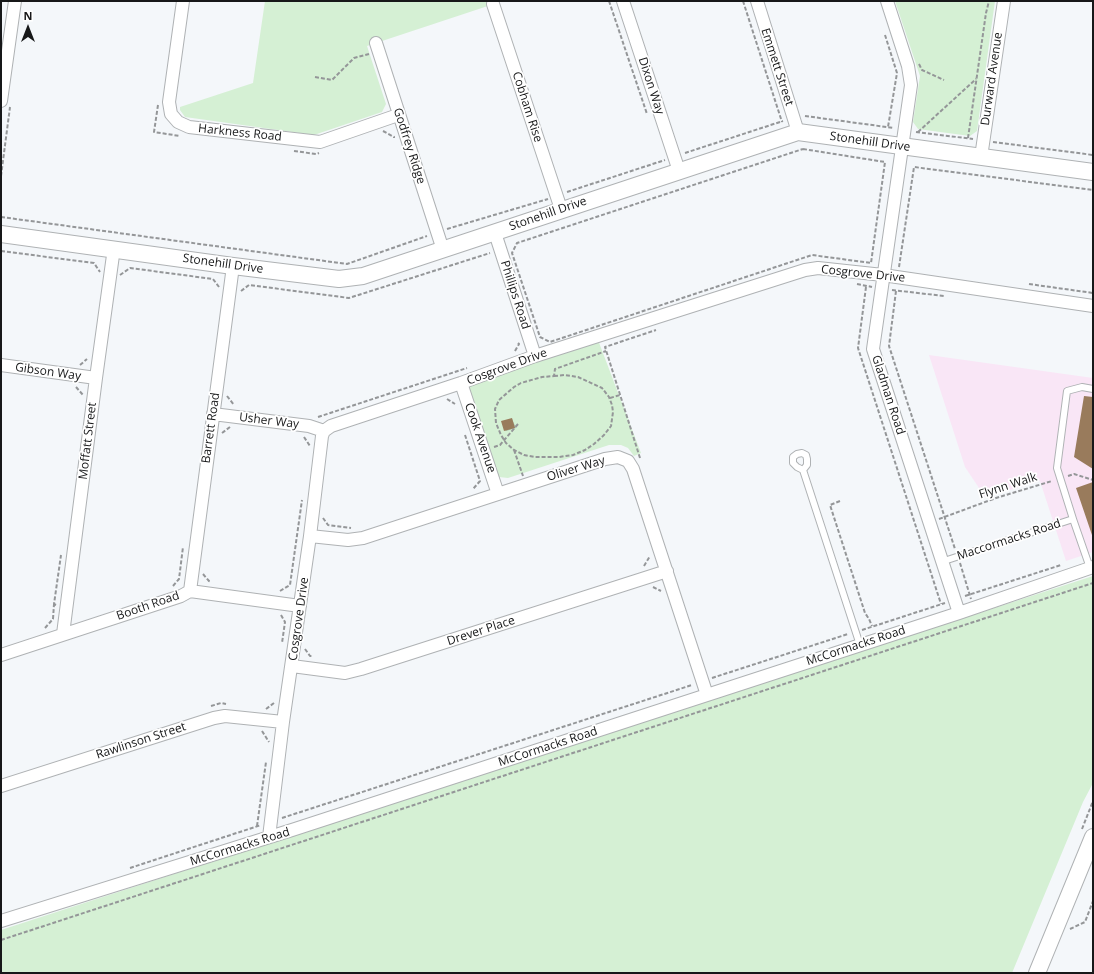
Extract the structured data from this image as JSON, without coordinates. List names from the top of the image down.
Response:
{
  "streets": {
    "street": [
      "Emmett Street",
      "Durward Avenue",
      "Dixon Way",
      "Cobham Rise",
      "Harkness Road",
      "Stonehill Drive",
      "Godfrey Ridge",
      "Cosgrove Drive",
      "Phillips Road",
      "Gibson Way",
      "Gladman Road",
      "Usher Way",
      "Barrett Road",
      "Cook Avenue",
      "Moffatt Street",
      "Oliver Way",
      "Booth Road",
      "Drever Place",
      "McCormacks Road",
      "Rawlinson Street"
    ],
    "lane": ["Maccormacks Road"],
    "path": ["Flynn Walk"]
  },
  "crossings": [
    ["Emmett Street", "Stonehill Drive"],
    ["Durward Avenue", "Stonehill Drive"],
    ["Dixon Way", "Stonehill Drive"],
    ["Cobham Rise", "Stonehill Drive"],
    ["Harkness Road", "Godfrey Ridge"],
    ["Stonehill Drive", "Godfrey Ridge"],
    ["Stonehill Drive", "Phillips Road"],
    ["Stonehill Drive", "Gladman Road"],
    ["Stonehill Drive", "Barrett Road"],
    ["Stonehill Drive", "Moffatt Street"],
    ["Cosgrove Drive", "Phillips Road"],
    ["Cosgrove Drive", "Gladman Road"],
    ["Cosgrove Drive", "Usher Way"],
    ["Cosgrove Drive", "Cook Avenue"],
    ["Cosgrove Drive", "Oliver Way"],
    ["Cosgrove Drive", "Booth Road"],
    ["Cosgrove Drive", "Drever Place"],
    ["Cosgrove Drive", "McCormacks Road"],
    ["Cosgrove Drive", "Rawlinson Street"],
    ["Gibson Way", "Moffatt Street"],
    ["Gladman Road", "Flynn Walk"],
    ["Gladman Road", "Maccormacks Road"],
    ["Gladman Road", "McCormacks Road"],
    ["Usher Way", "Barrett Road"],
    ["Barrett Road", "Booth Road"],
    ["Cook Avenue", "Oliver Way"],
    ["Moffatt Street", "Booth Road"],
    ["Oliver Way", "Drever Place"],
    ["Oliver Way", "McCormacks Road"],
    ["Maccormacks Road", "McCormacks Road"]
  ],
  "north": "top"
}
